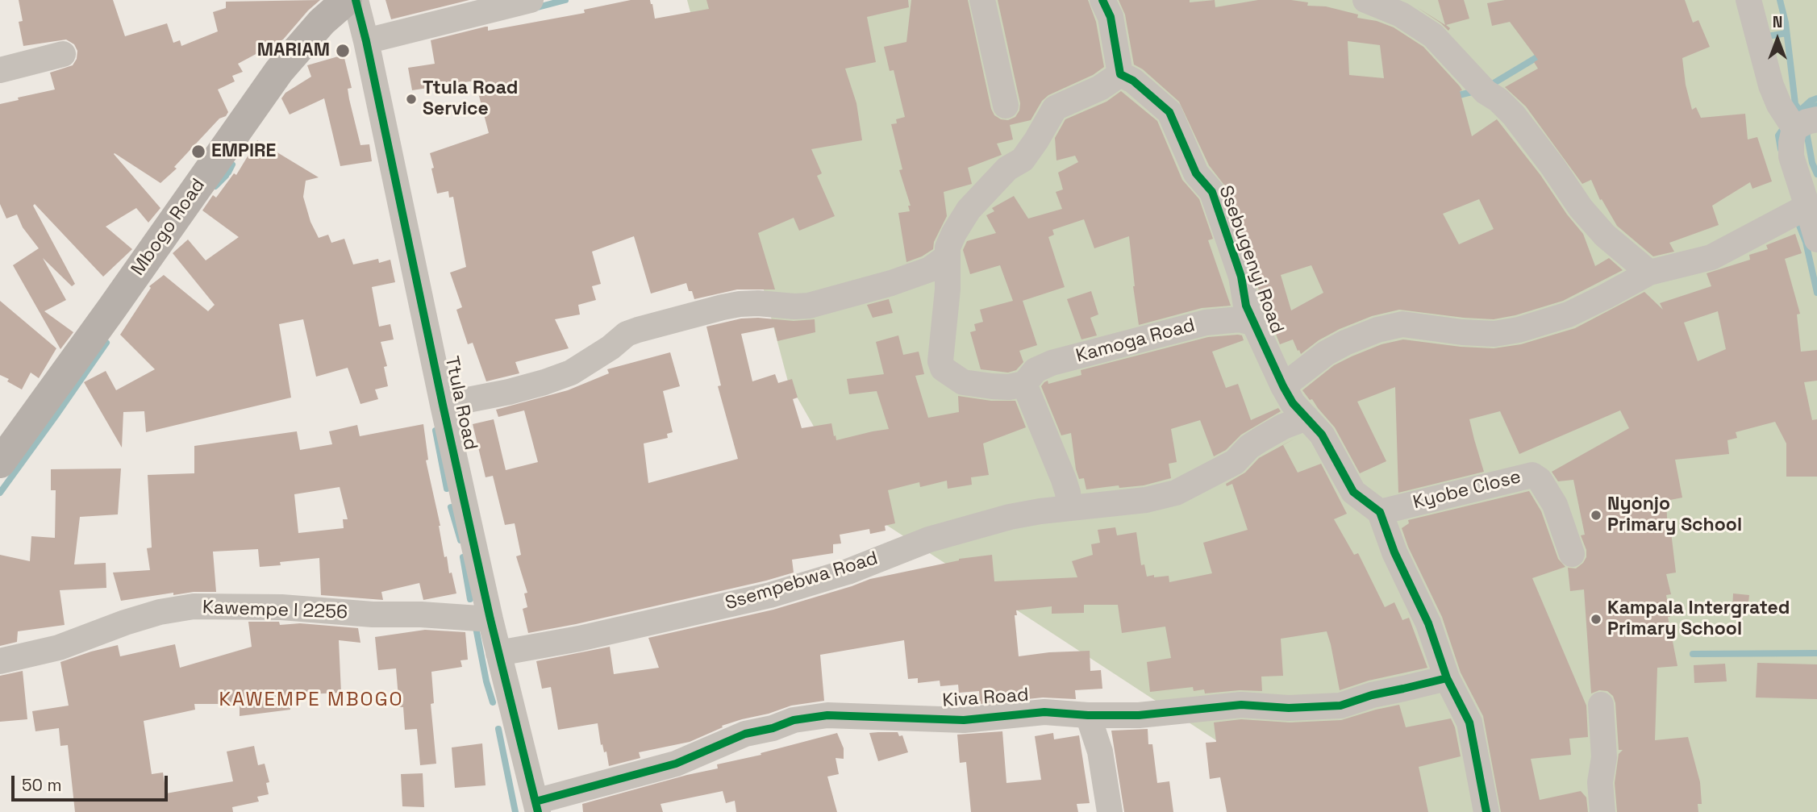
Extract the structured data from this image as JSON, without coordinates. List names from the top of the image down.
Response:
{
  "streets": {
    "street": [
      "Mbogo Road",
      "Ssebugenyi Road",
      "Kamoga Road",
      "Ttula Road",
      "Kyobe Close",
      "Ssempebwa Road",
      "Kawempe I 2256",
      "Kiva Road"
    ]
  },
  "crossings": [
    ["Ssebugenyi Road", "Kamoga Road"],
    ["Ssebugenyi Road", "Kyobe Close"],
    ["Ssebugenyi Road", "Ssempebwa Road"],
    ["Ttula Road", "Ssempebwa Road"],
    ["Ttula Road", "Kawempe I 2256"],
    ["Ttula Road", "Kiva Road"]
  ],
  "districts": ["KAWEMPE MBOGO"],
  "places": [
    "MARIAM",
    "Ttula Road Service",
    "EMPIRE",
    "Nyonjo Primary School",
    "Kampala Intergrated Primary School"
  ],
  "scale_bar": "50 m",
  "north": "top"
}
